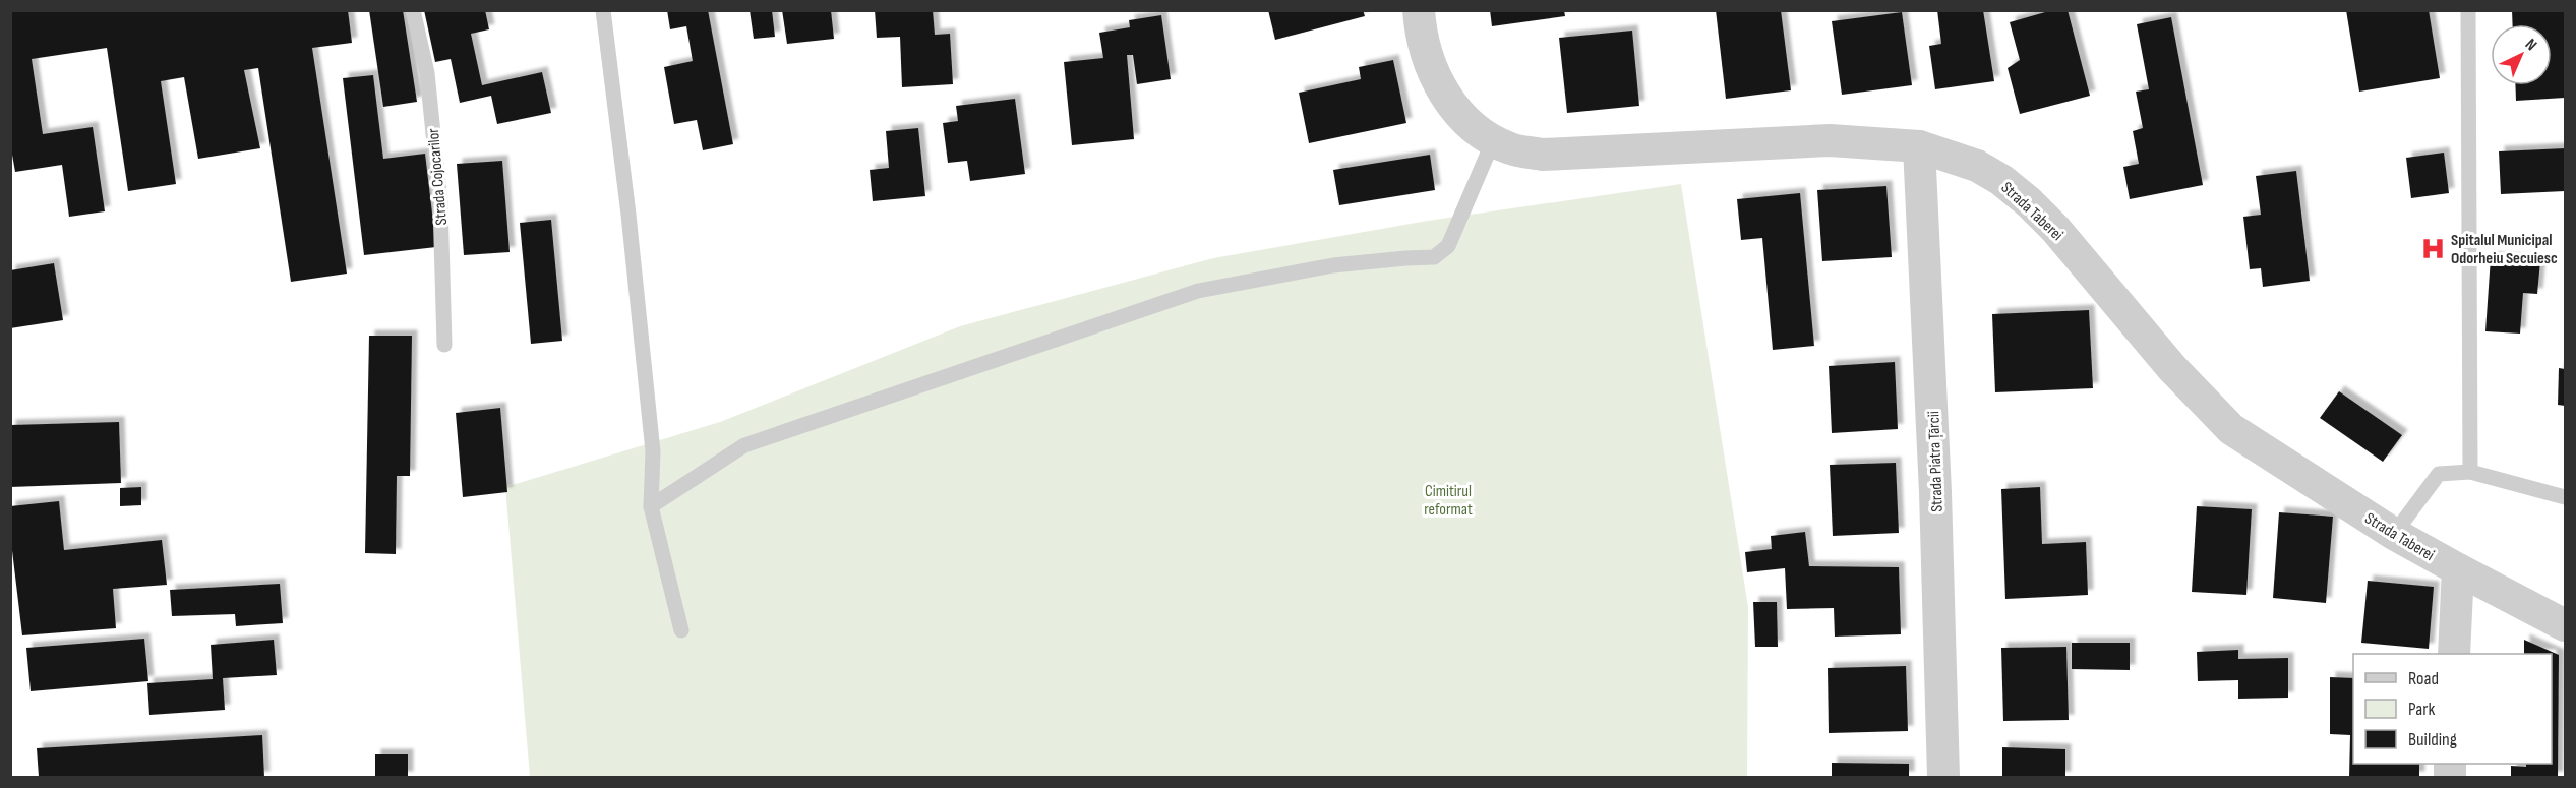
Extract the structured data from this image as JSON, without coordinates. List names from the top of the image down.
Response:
{
  "streets": {
    "street": ["Strada Taberei", "Strada Piatra Țărcii"],
    "lane": ["Strada Cojocarilor"]
  },
  "crossings": [
    ["Strada Taberei", "Strada Piatra Țărcii"]
  ],
  "parks": ["Cimitirul reformat"],
  "places": {
    "hospital": ["Spitalul Municipal Odorheiu Secuiesc"]
  },
  "legend": ["Road", "Park", "Building"],
  "north": "top right"
}
